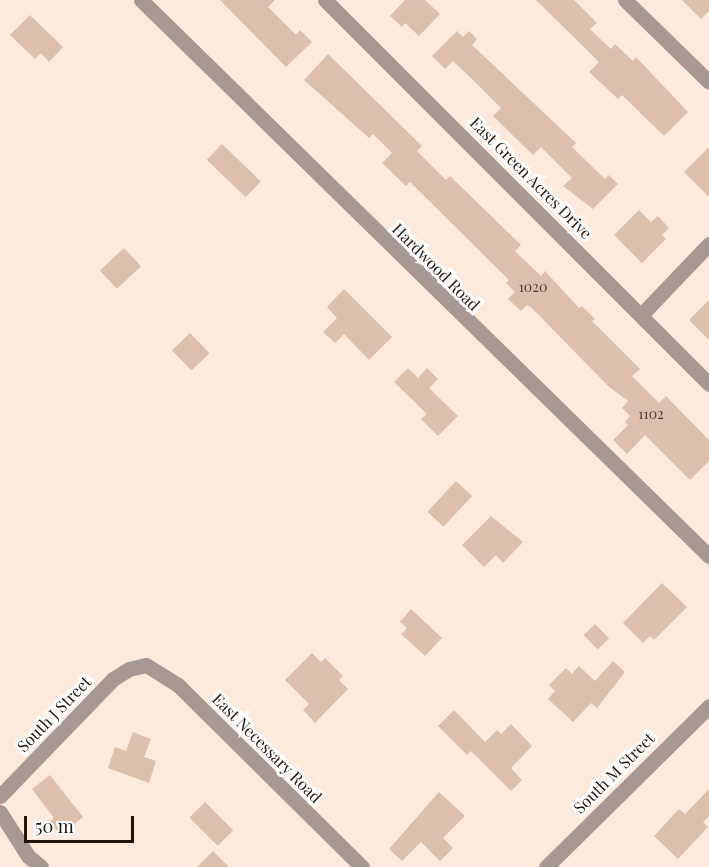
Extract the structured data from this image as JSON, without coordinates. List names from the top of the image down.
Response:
{
  "streets": {
    "street": [
      "East Green Acres Drive",
      "Hardwood Road",
      "South J Street",
      "East Necessary Road",
      "South M Street"
    ]
  },
  "crossings": [
    ["South J Street", "East Necessary Road"]
  ],
  "house_numbers": ["1020", "1102"],
  "scale_bar": "50 m"
}
